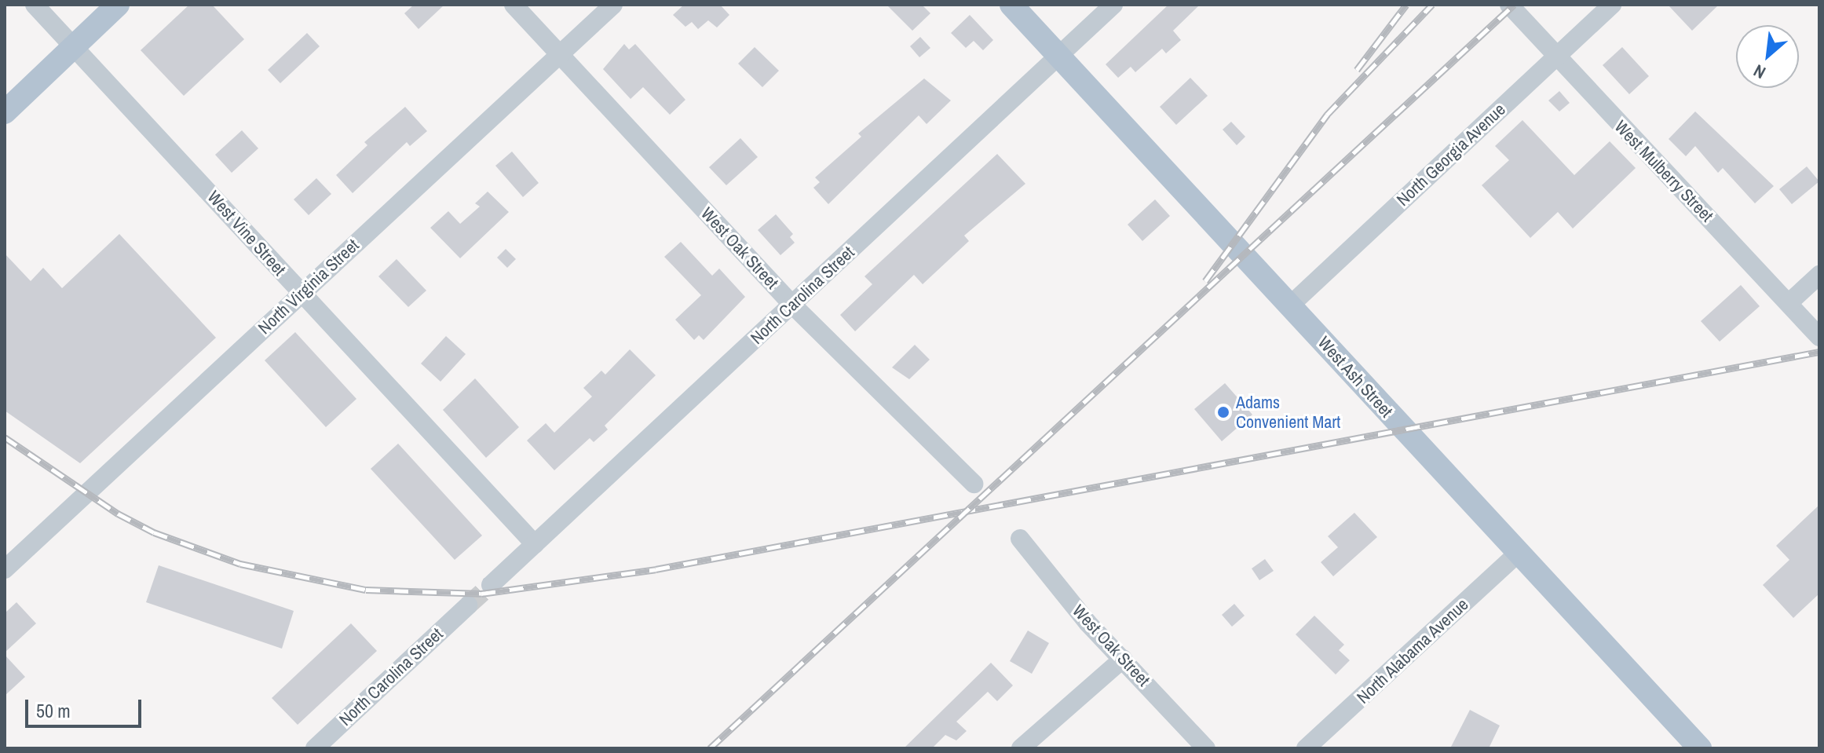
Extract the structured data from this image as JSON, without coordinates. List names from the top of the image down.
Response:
{
  "streets": {
    "main road": ["West Ash Street"],
    "street": [
      "North Georgia Avenue",
      "West Mulberry Street",
      "West Vine Street",
      "West Oak Street",
      "North Virginia Street",
      "North Carolina Street",
      "North Alabama Avenue"
    ]
  },
  "crossings": [
    ["North Georgia Avenue", "West Mulberry Street"],
    ["North Georgia Avenue", "West Ash Street"],
    ["West Vine Street", "North Virginia Street"],
    ["West Vine Street", "North Carolina Street"],
    ["West Oak Street", "North Virginia Street"],
    ["West Oak Street", "North Carolina Street"],
    ["North Carolina Street", "West Ash Street"],
    ["West Ash Street", "North Alabama Avenue"]
  ],
  "places": ["Adams Convenient Mart"],
  "scale_bar": "50 m",
  "north": "bottom left"
}
